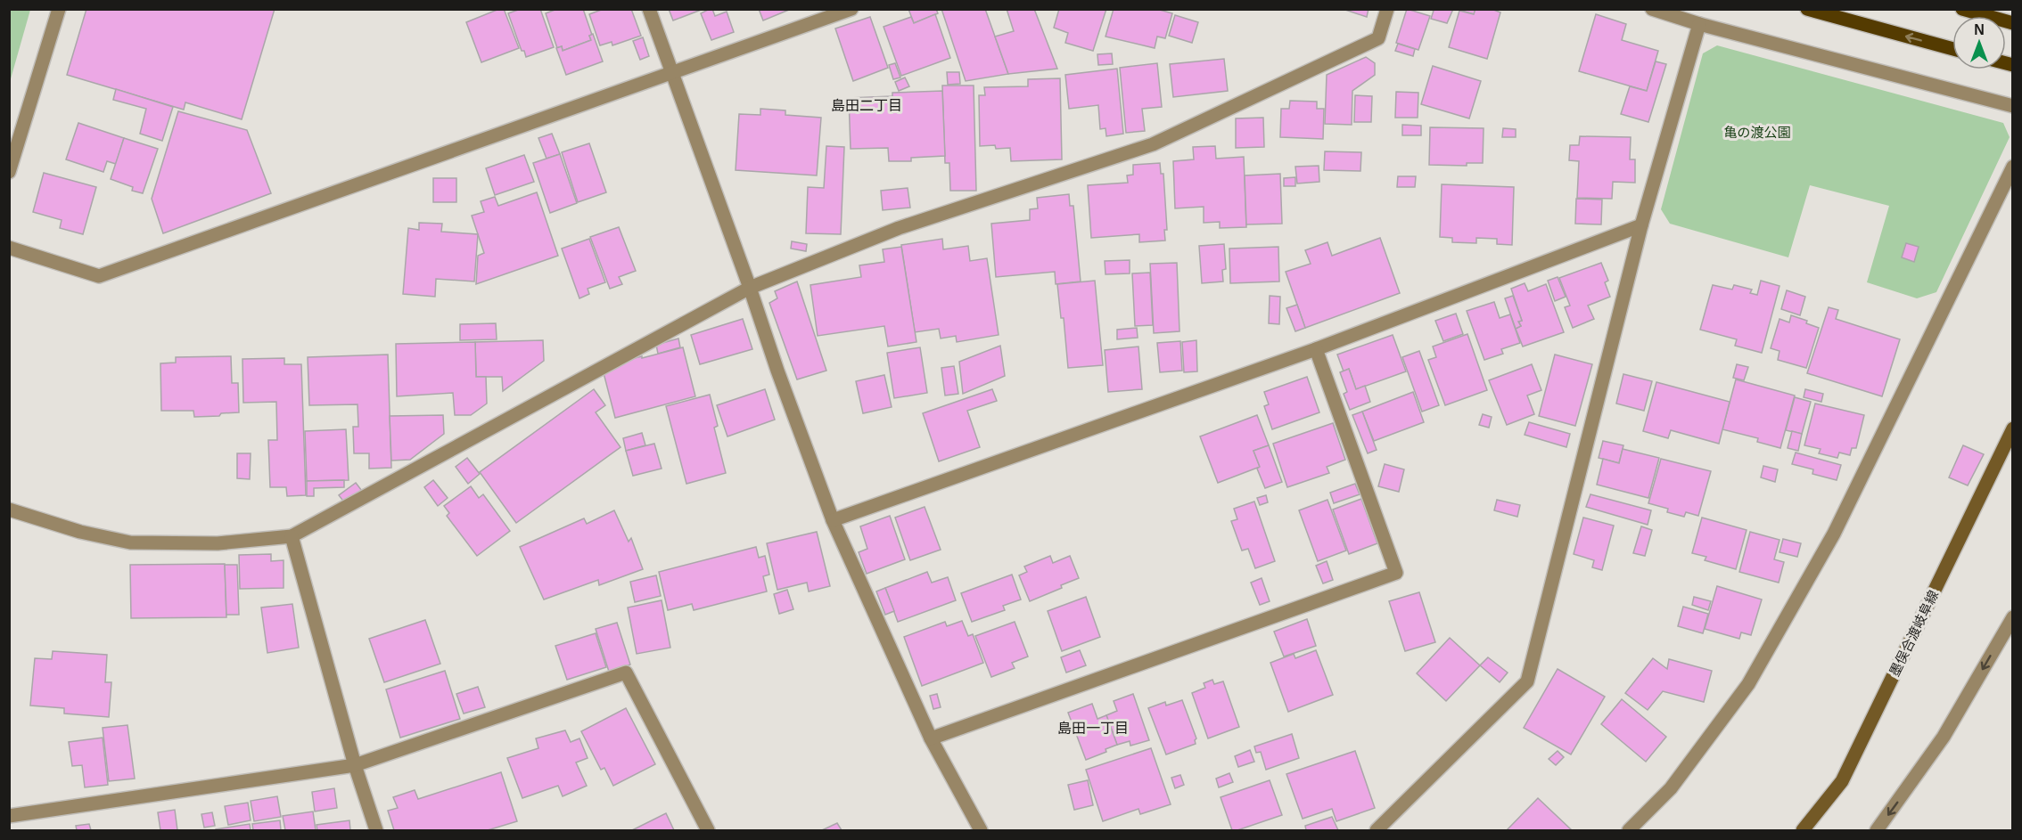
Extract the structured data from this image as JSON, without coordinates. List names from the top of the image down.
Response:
{
  "streets": {
    "main road": ["墨俣合渡岐阜線"]
  },
  "districts": ["島田二丁目", "島田一丁目"],
  "parks": ["亀の渡公園"],
  "north": "top"
}
